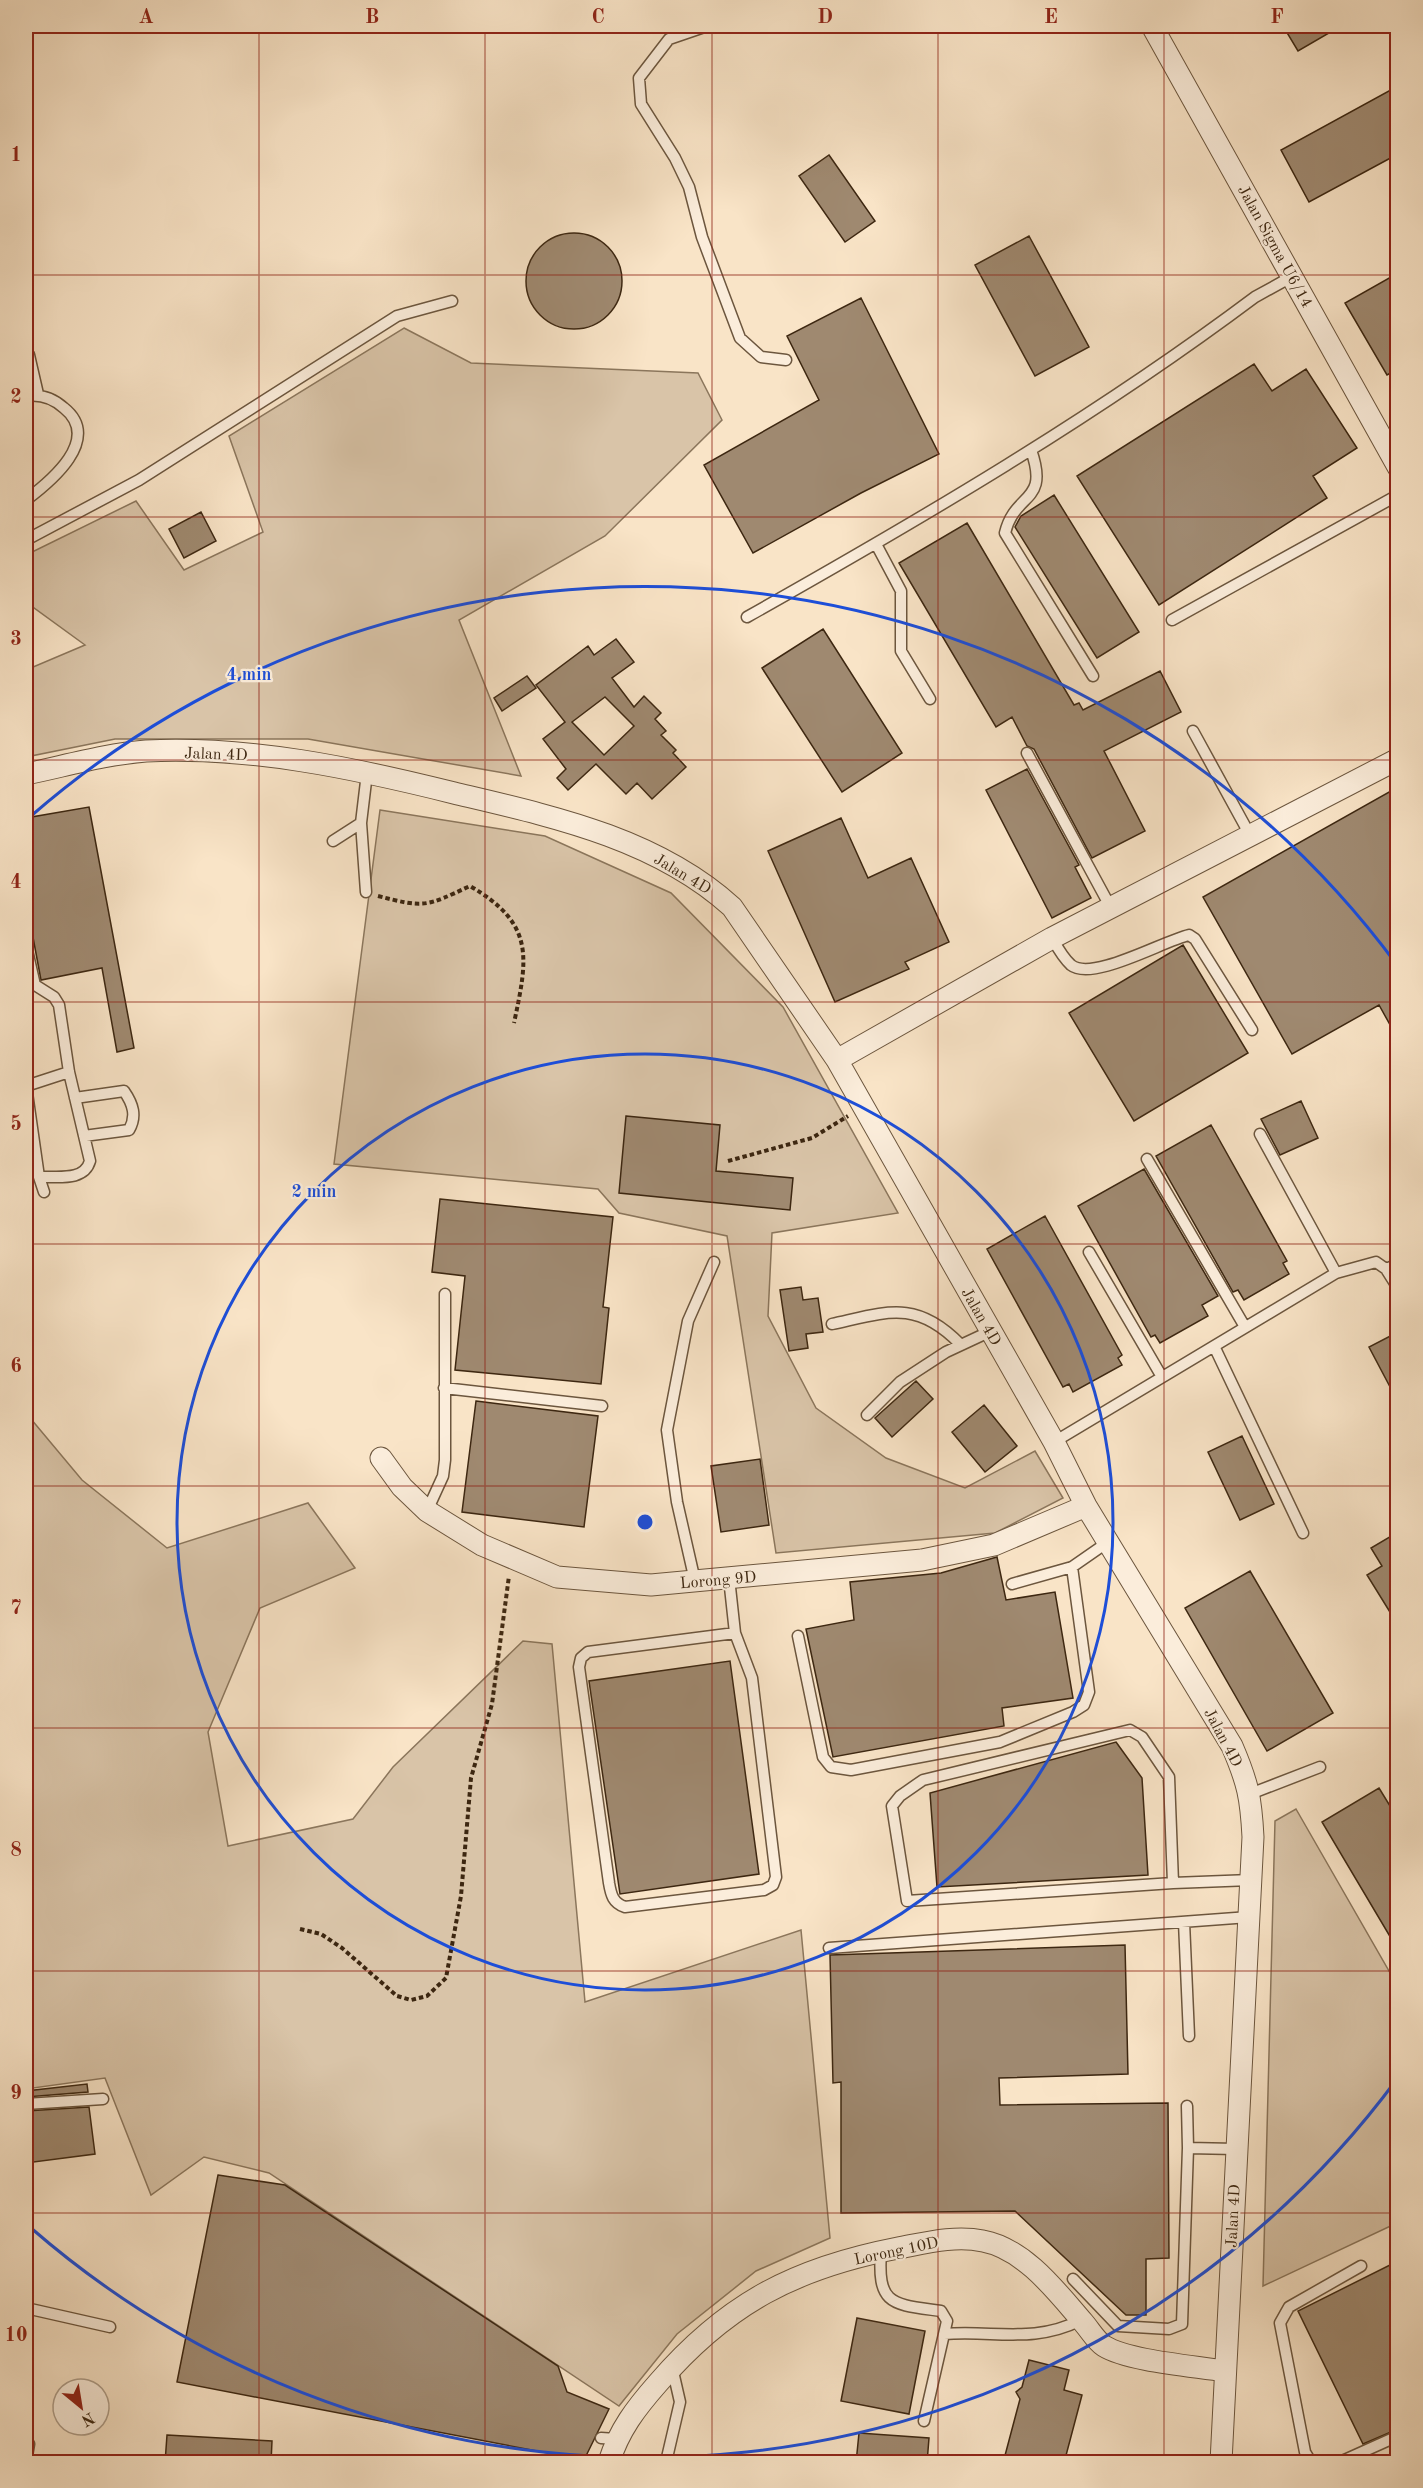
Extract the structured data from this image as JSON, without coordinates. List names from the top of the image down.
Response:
{
  "streets": {
    "street": [
      "Jalan Sigma U6/14",
      "Jalan 4D",
      "Lorong 9D",
      "Lorong 10D"
    ]
  },
  "crossings": [
    ["Jalan 4D", "Lorong 9D"],
    ["Jalan 4D", "Lorong 10D"]
  ],
  "north": "bottom right",
  "grid": {
    "columns": [
      "A",
      "B",
      "C",
      "D",
      "E",
      "F"
    ],
    "rows": [
      "1",
      "2",
      "3",
      "4",
      "5",
      "6",
      "7",
      "8",
      "9",
      "10"
    ]
  },
  "rings": ["4 min", "2 min"]
}
